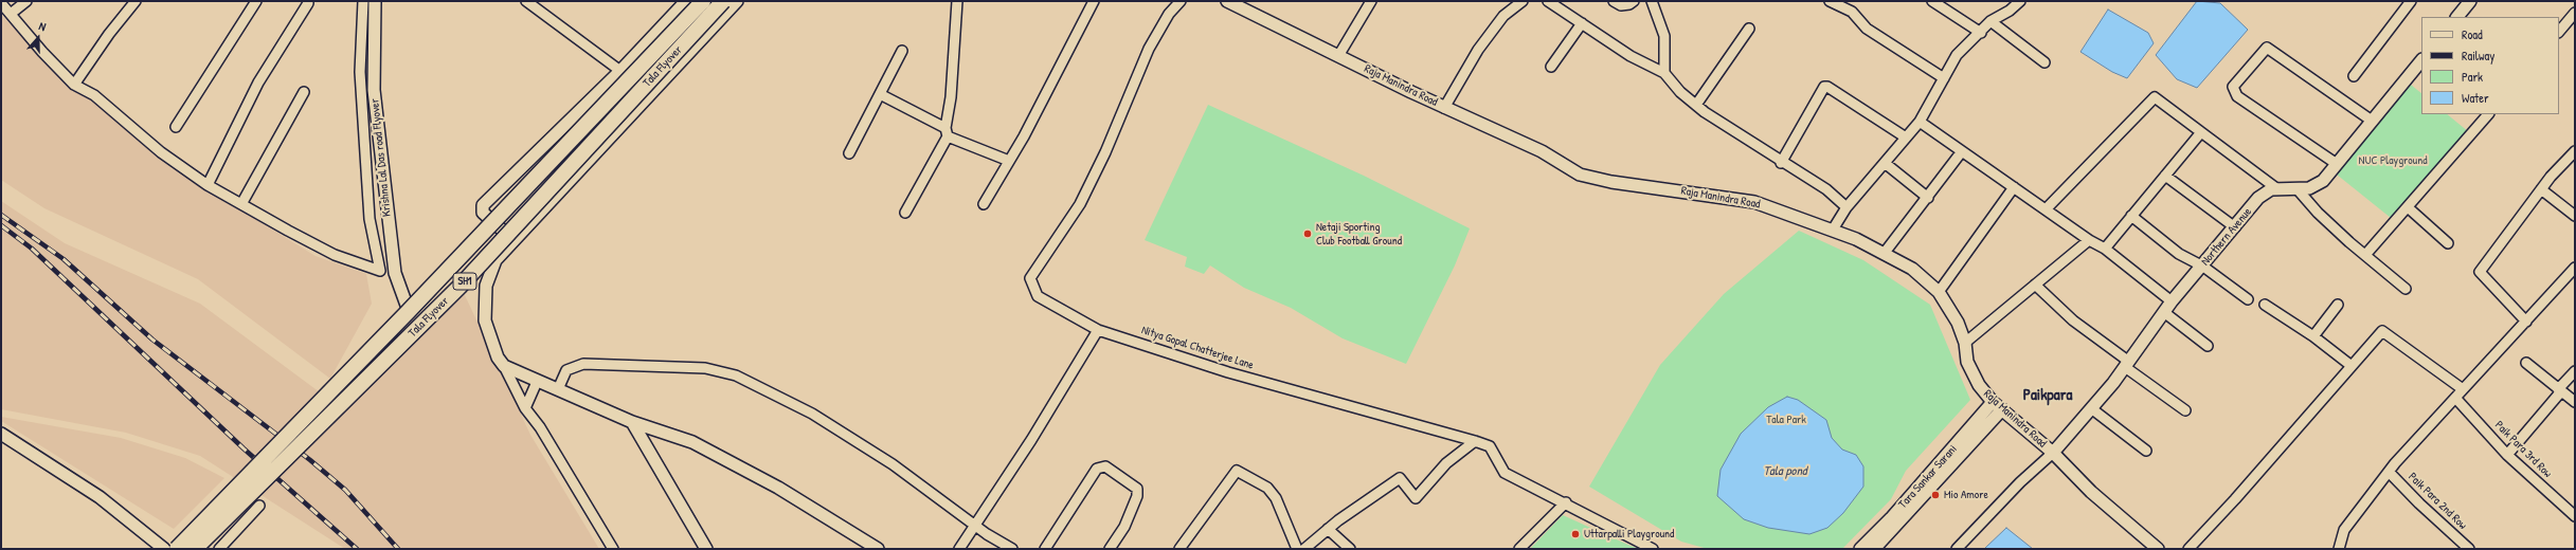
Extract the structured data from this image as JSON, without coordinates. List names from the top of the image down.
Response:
{
  "streets": {
    "main road": ["Tala Flyover", "SH1"],
    "street": [
      "Raja Manindra Road",
      "Krishna Lal Das road Flyover",
      "Northern Avenue",
      "Nitya Gopal Chatterjee Lane",
      "Paik Para 3rd Row",
      "Tara Sankar Sarani",
      "Paik Para 2nd Row"
    ]
  },
  "crossings": [
    ["Tala Flyover", "Krishna Lal Das road Flyover"],
    ["Raja Manindra Road", "Northern Avenue"],
    ["Raja Manindra Road", "Tara Sankar Sarani"]
  ],
  "districts": ["Paikpara"],
  "water": ["Tala pond"],
  "parks": ["NUC Playground", "Tala Park"],
  "places": ["Netaji Sporting Club Football Ground", "Mio Amore", "Uttarpalli Playground"],
  "legend": [
    "Road",
    "Railway",
    "Park",
    "Water"
  ],
  "north": "top"
}
